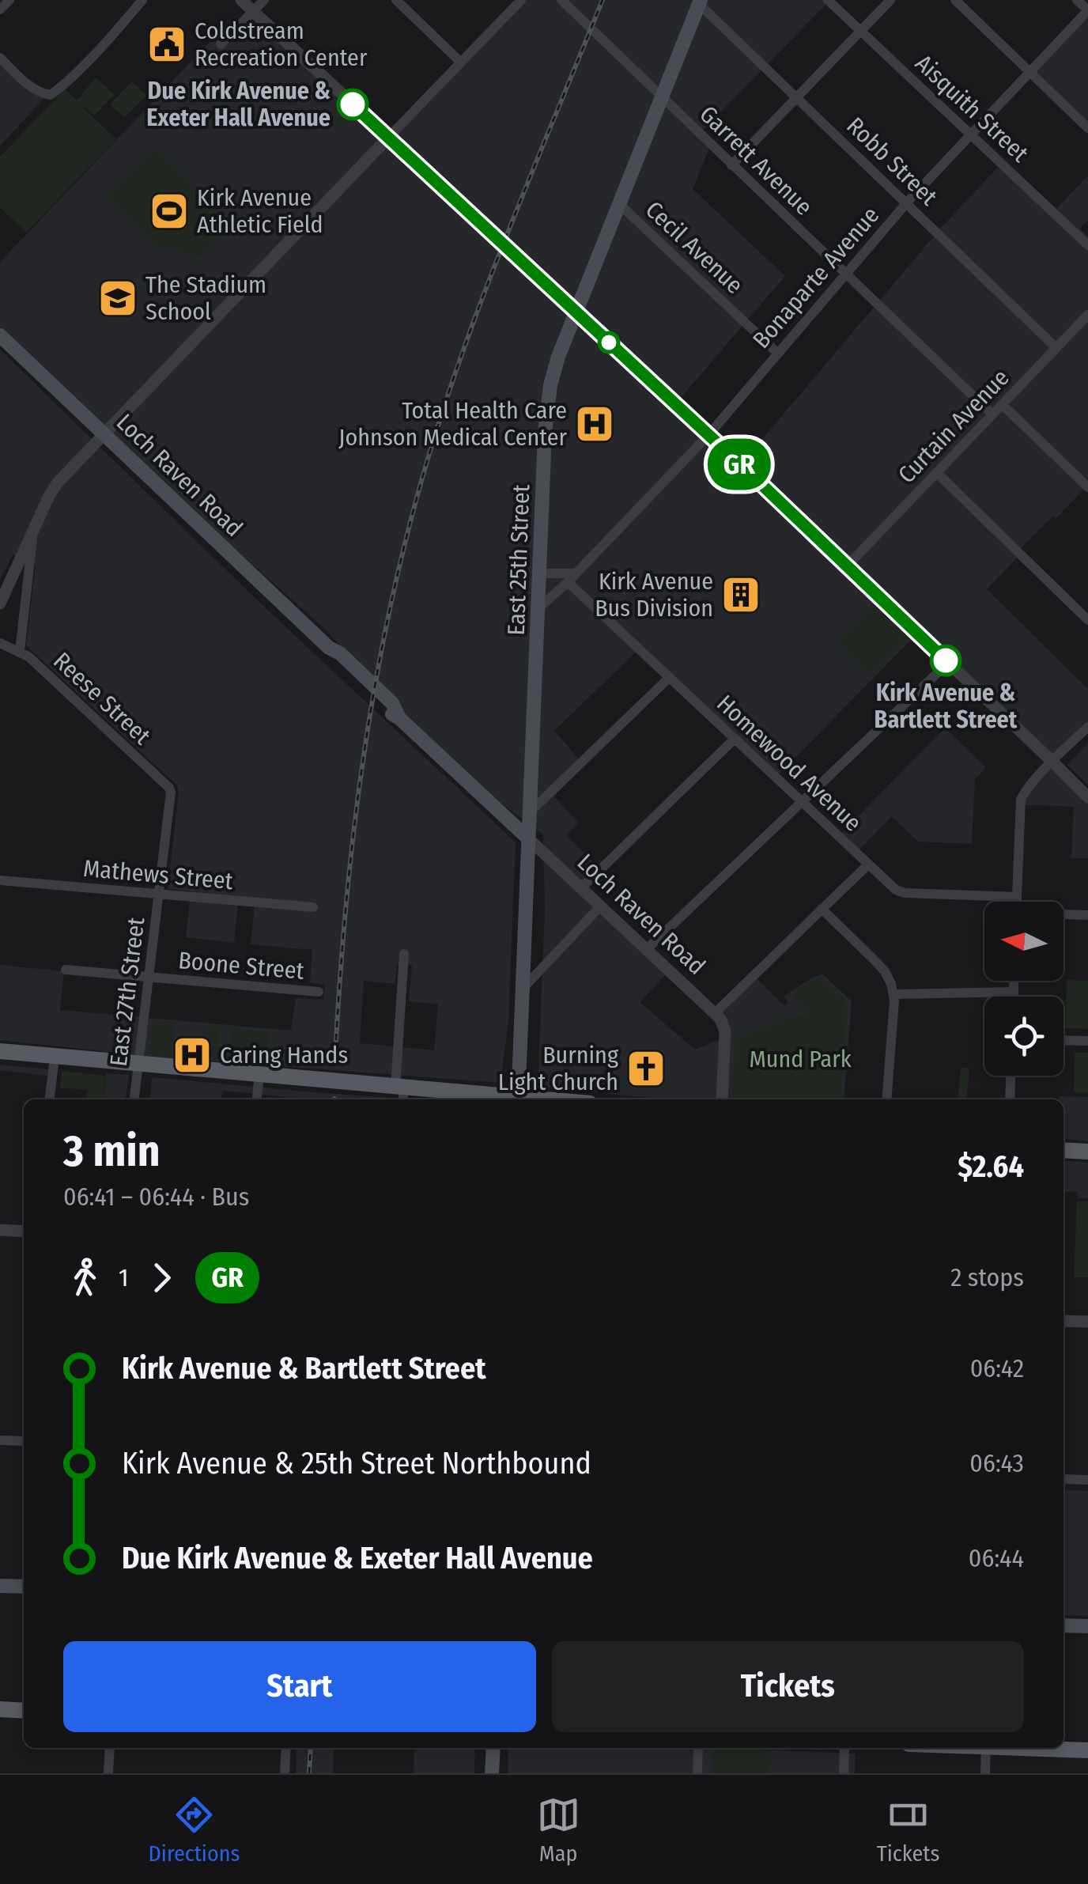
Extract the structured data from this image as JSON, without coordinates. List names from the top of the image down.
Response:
{
  "streets": {
    "main road": ["Loch Raven Road", "East 25th Street"],
    "street": [
      "Aisquith Street",
      "Garrett Avenue",
      "Robb Street",
      "Cecil Avenue",
      "Bonaparte Avenue",
      "Curtain Avenue",
      "Reese Street",
      "Homewood Avenue",
      "Mathews Street",
      "Boone Street",
      "East 27th Street"
    ]
  },
  "crossings": [
    ["Aisquith Street", "Bonaparte Avenue"],
    ["Garrett Avenue", "Bonaparte Avenue"],
    ["Garrett Avenue", "Curtain Avenue"],
    ["Garrett Avenue", "East 25th Street"],
    ["Robb Street", "Bonaparte Avenue"],
    ["Robb Street", "Curtain Avenue"],
    ["Robb Street", "East 25th Street"],
    ["Cecil Avenue", "Bonaparte Avenue"],
    ["Cecil Avenue", "East 25th Street"],
    ["Bonaparte Avenue", "East 25th Street"],
    ["Bonaparte Avenue", "Homewood Avenue"],
    ["Loch Raven Road", "East 25th Street"],
    ["Reese Street", "East 27th Street"],
    ["Mathews Street", "East 27th Street"],
    ["Boone Street", "East 27th Street"]
  ],
  "parks": ["Mund Park"],
  "places": {
    "public building": ["Coldstream Recreation Center"],
    "other": ["Due Kirk Avenue & Exeter Hall Avenue", "Kirk Avenue & Bartlett Street"],
    "sports": ["Kirk Avenue Athletic Field"],
    "school or university": ["The Stadium School"],
    "hospital": ["Total Health Care Johnson Medical Center", "Caring Hands"],
    "building": ["Kirk Avenue Bus Division"],
    "church": ["Burning Light Church"]
  },
  "lines": ["bus line GR"],
  "north": "left",
  "page": {
    "on_map": "GR",
    "heading": ["3 min", "06:41 – 06:44 · Bus", "$2.64"],
    "legs": ["1", "GR", "2 stops"],
    "list": [
      {
        "name": "Kirk Avenue & Bartlett Street",
        "value": "06:42"
      },
      {
        "name": "Kirk Avenue & 25th Street Northbound",
        "value": "06:43"
      },
      {
        "name": "Due Kirk Avenue & Exeter Hall Avenue",
        "value": "06:44"
      }
    ],
    "buttons": ["Start", "Tickets"],
    "tabs": ["Directions", "Map", "Tickets"]
  }
}
